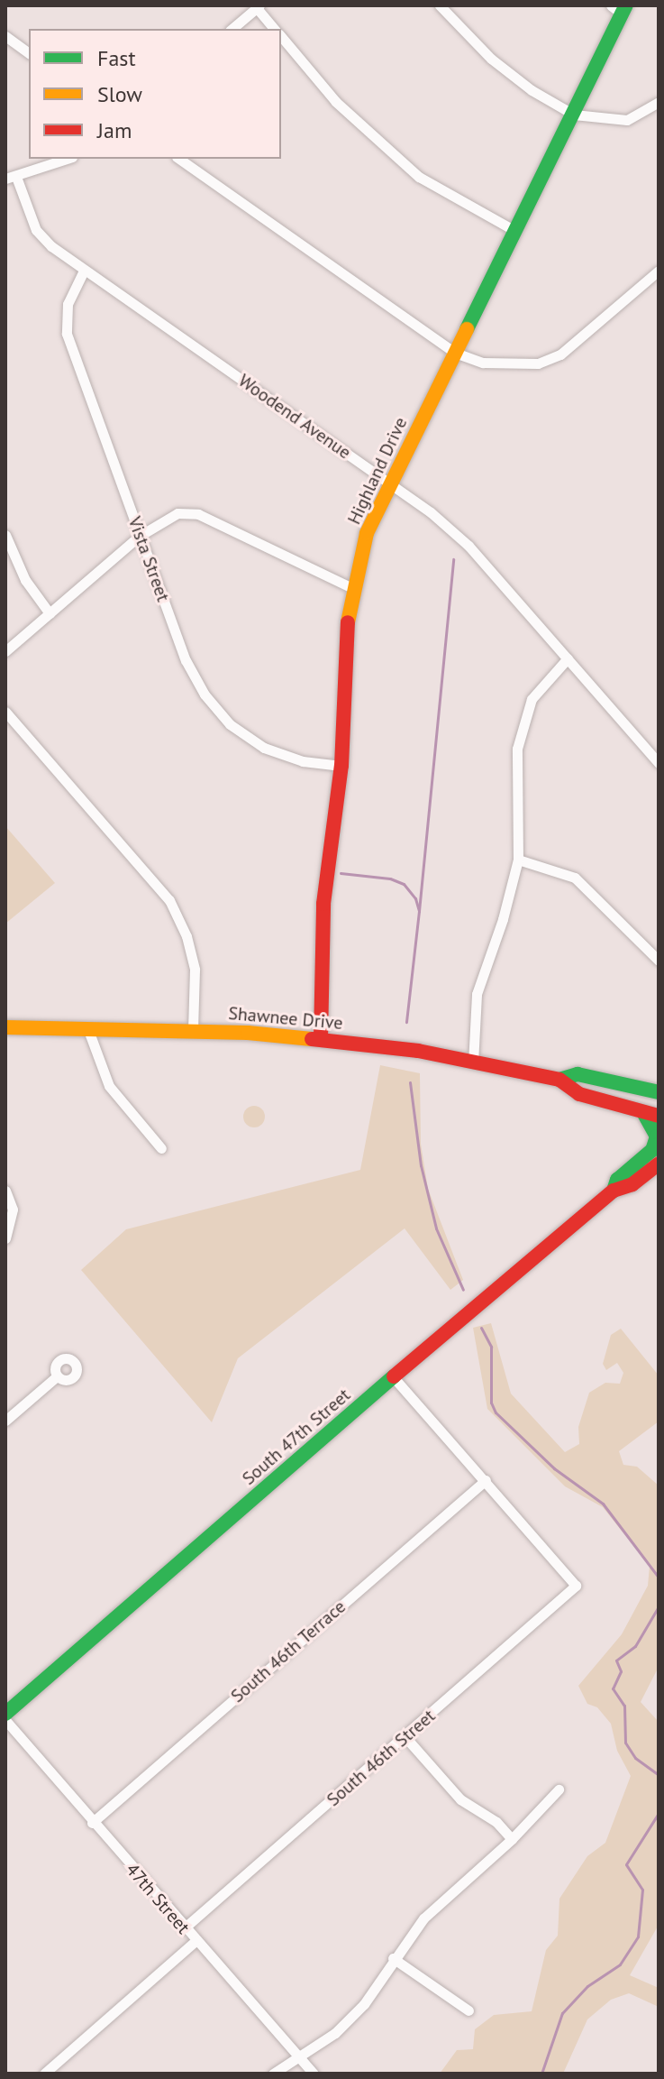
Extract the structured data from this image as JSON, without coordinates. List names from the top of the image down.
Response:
{
  "streets": {
    "main road": ["Highland Drive", "Shawnee Drive", "South 47th Street"],
    "street": [
      "Woodend Avenue",
      "Vista Street",
      "South 46th Terrace",
      "South 46th Street",
      "47th Street"
    ]
  },
  "crossings": [
    ["Woodend Avenue", "Highland Drive"],
    ["Woodend Avenue", "Vista Street"],
    ["Highland Drive", "Vista Street"],
    ["Highland Drive", "Shawnee Drive"],
    ["South 46th Terrace", "South 46th Street"],
    ["South 46th Terrace", "47th Street"],
    ["South 46th Street", "47th Street"]
  ],
  "legend": ["Fast", "Slow", "Jam"]
}
